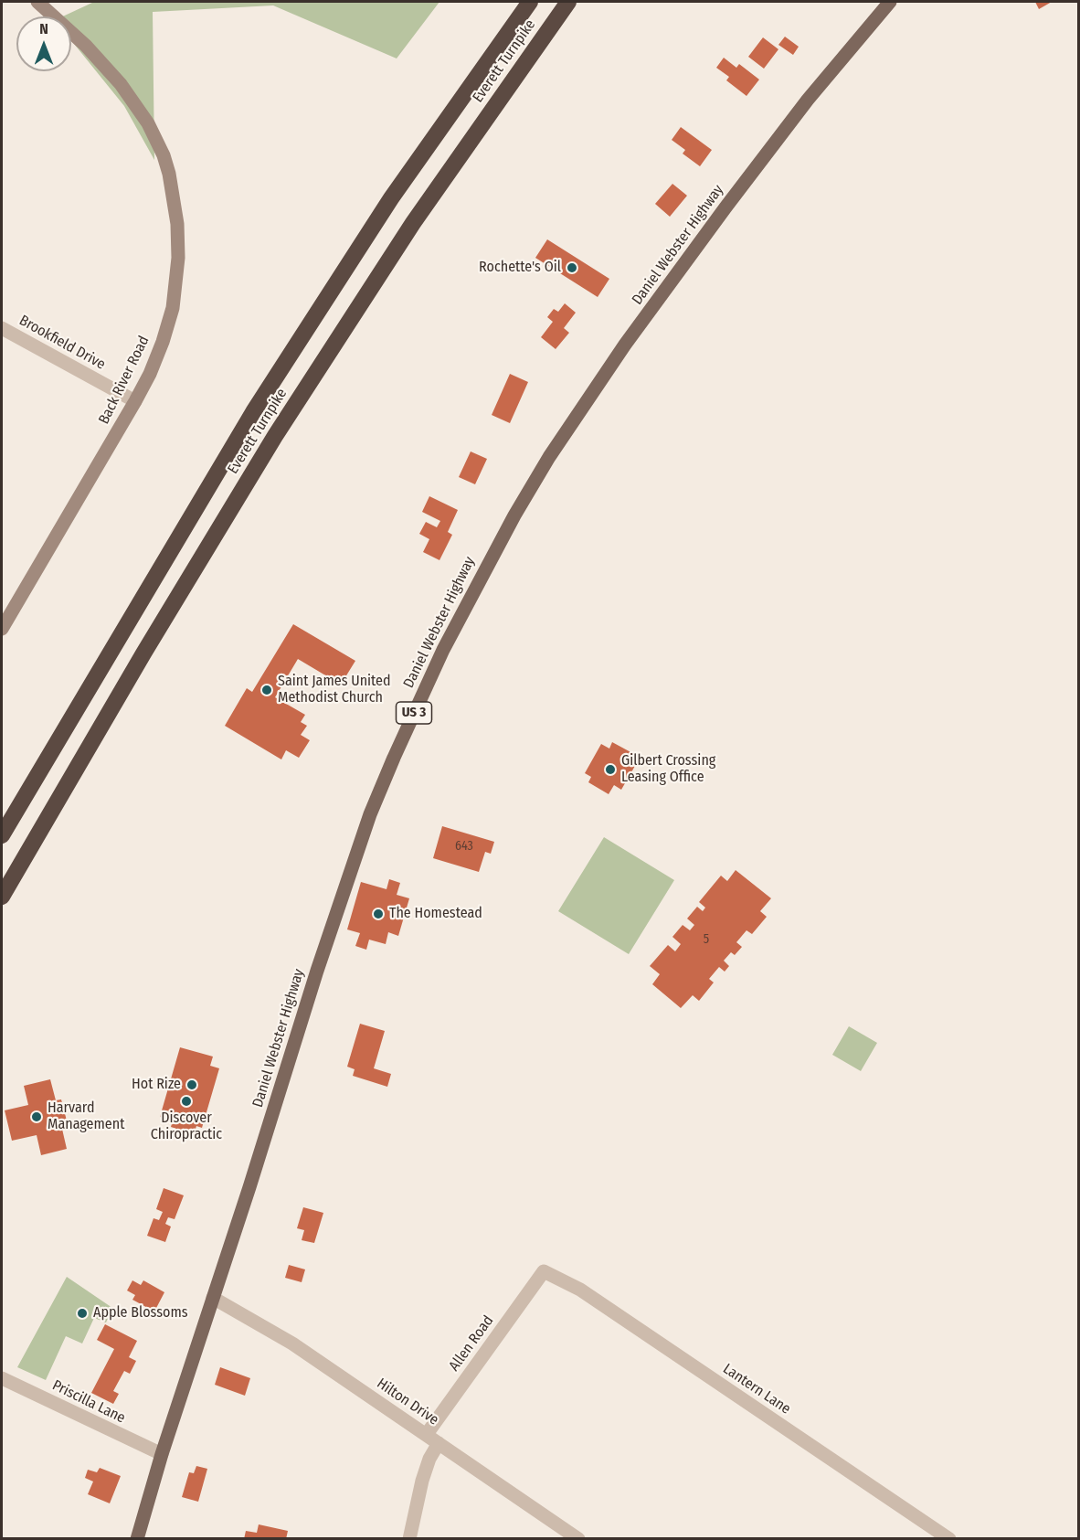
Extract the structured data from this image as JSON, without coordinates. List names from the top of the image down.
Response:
{
  "streets": {
    "highway": ["Everett Turnpike"],
    "main road": ["Daniel Webster Highway", "US 3"],
    "street": [
      "Brookfield Drive",
      "Back River Road",
      "Allen Road",
      "Lantern Lane",
      "Priscilla Lane",
      "Hilton Drive"
    ]
  },
  "crossings": [
    ["Daniel Webster Highway", "Priscilla Lane"],
    ["Daniel Webster Highway", "Hilton Drive"],
    ["Brookfield Drive", "Back River Road"],
    ["Allen Road", "Lantern Lane"],
    ["Allen Road", "Hilton Drive"]
  ],
  "places": [
    "Rochette's Oil",
    "Saint James United Methodist Church",
    "Gilbert Crossing Leasing Office",
    "The Homestead",
    "Hot Rize",
    "Discover Chiropractic",
    "Harvard Management",
    "Apple Blossoms"
  ],
  "house_numbers": ["643", "5"],
  "north": "top"
}
